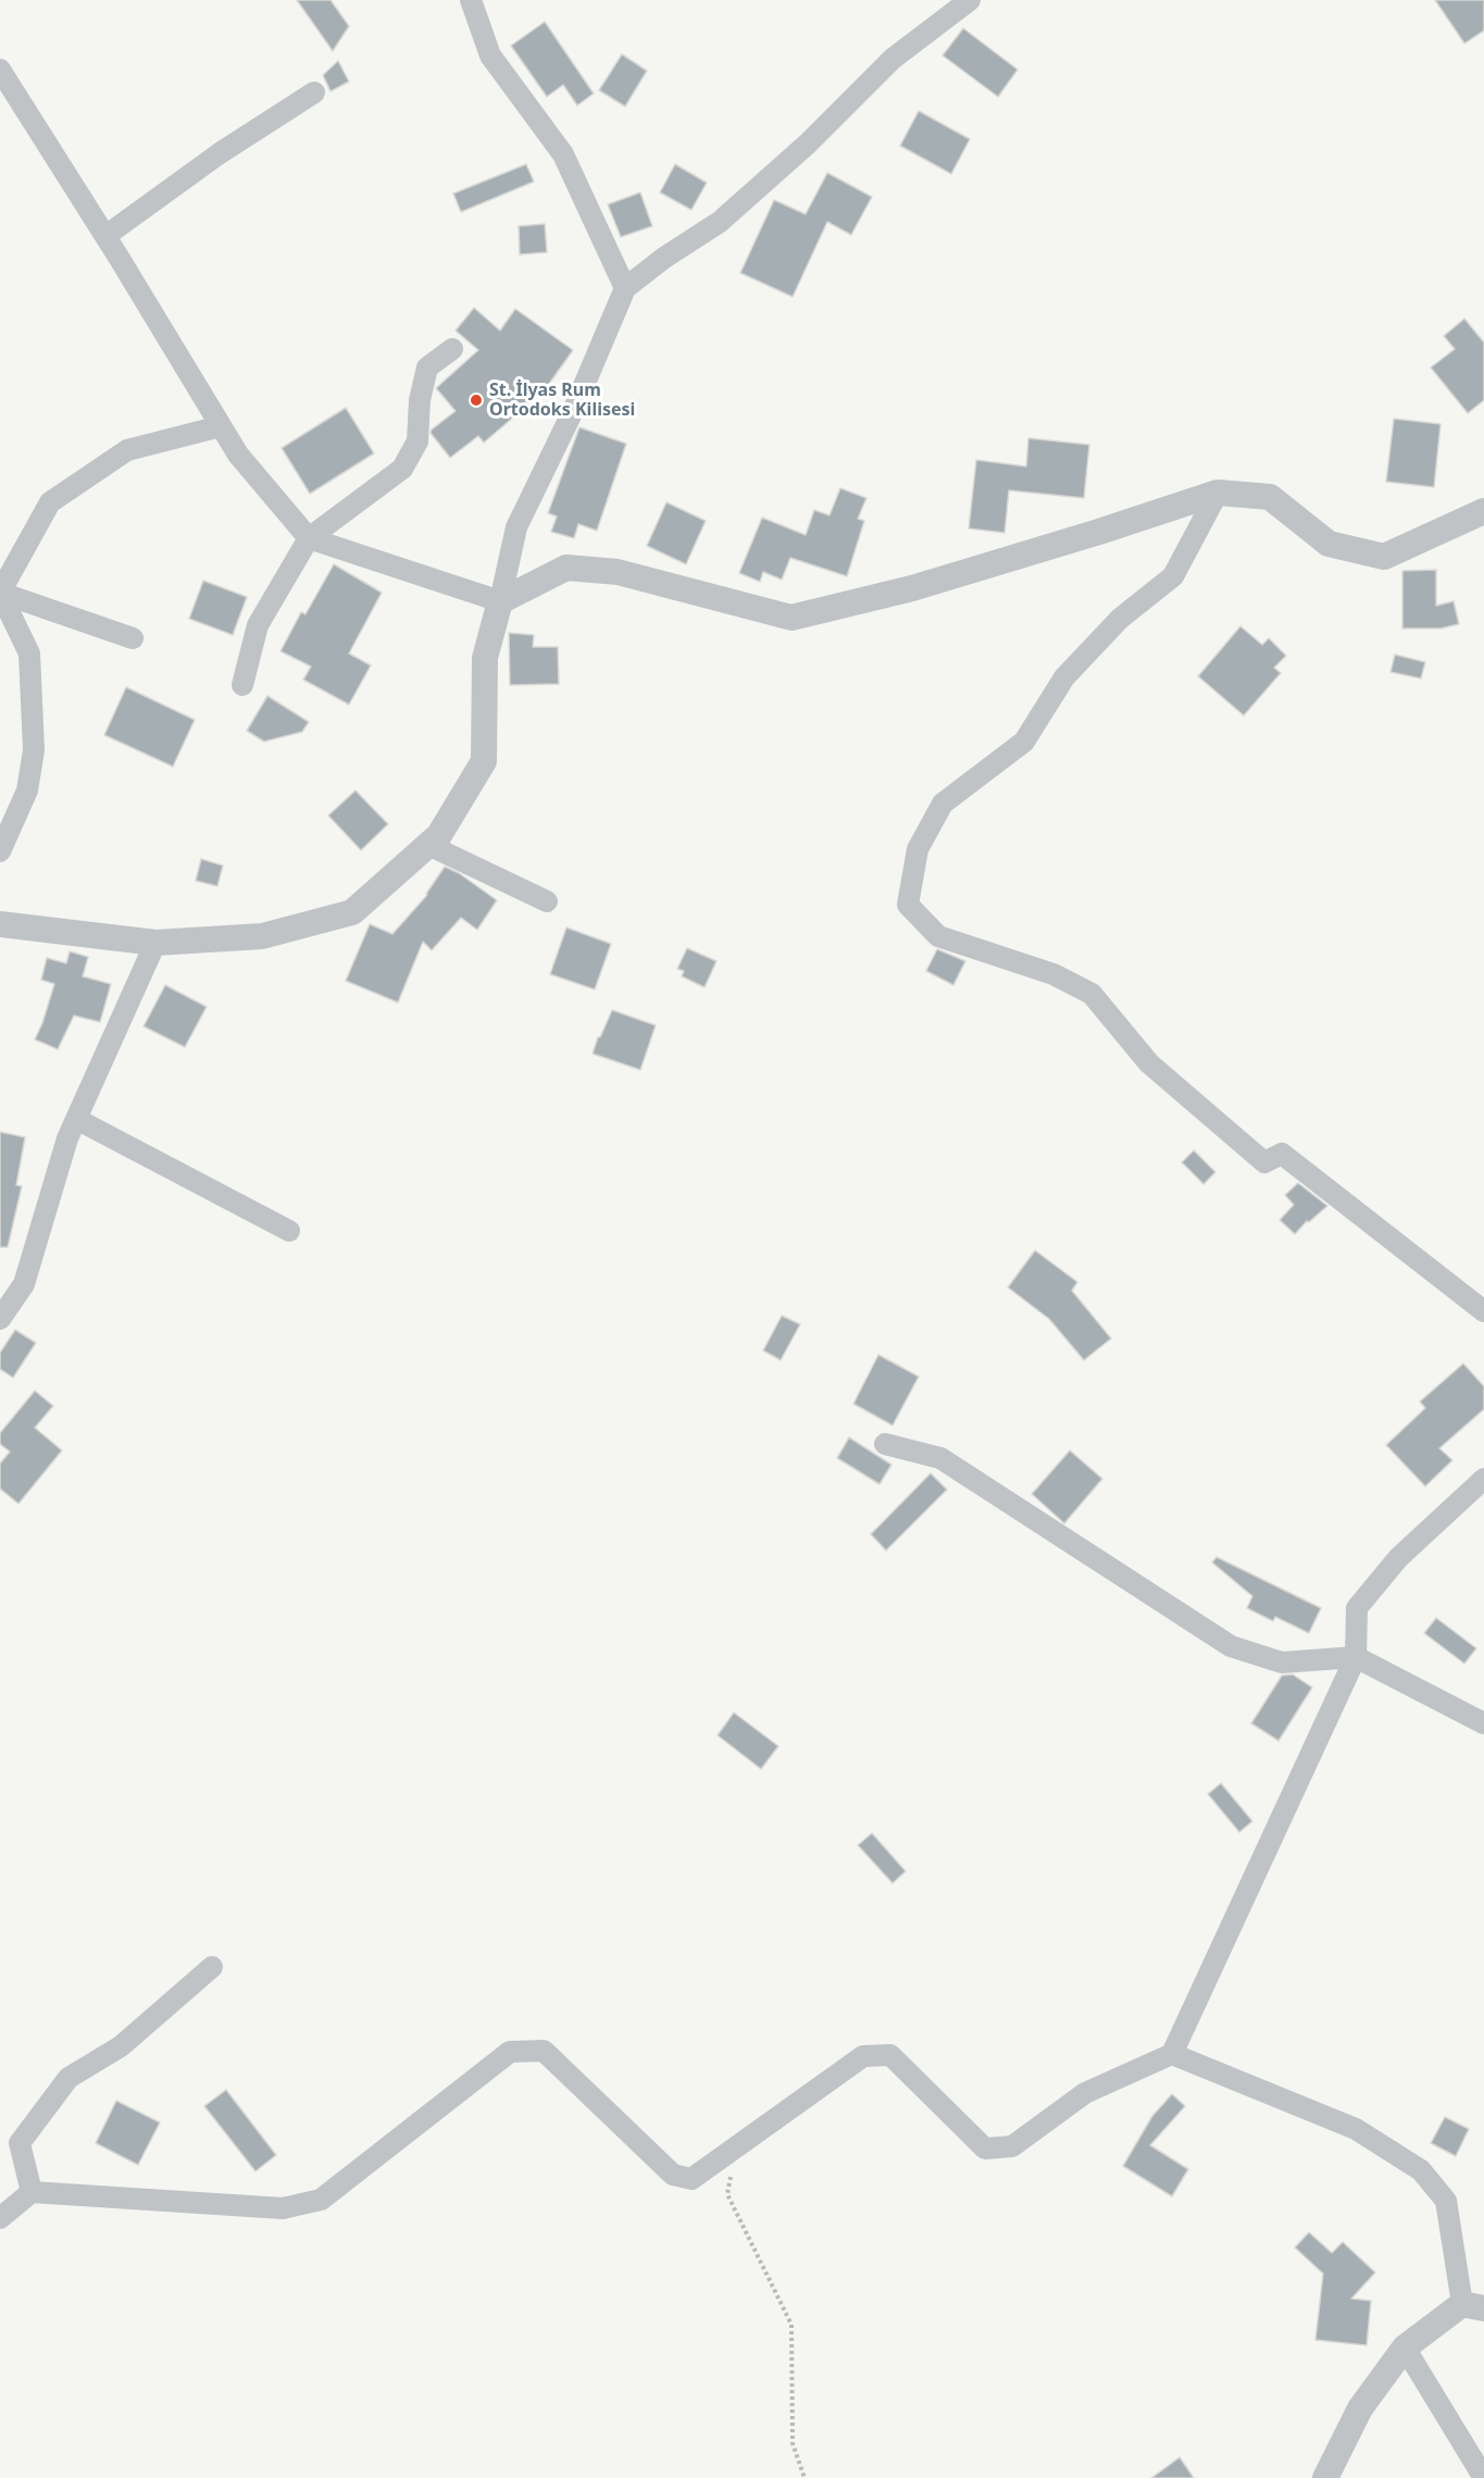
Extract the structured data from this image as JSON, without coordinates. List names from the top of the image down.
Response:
{
  "places": ["St. İlyas Rum Ortodoks Kilisesi"]
}
